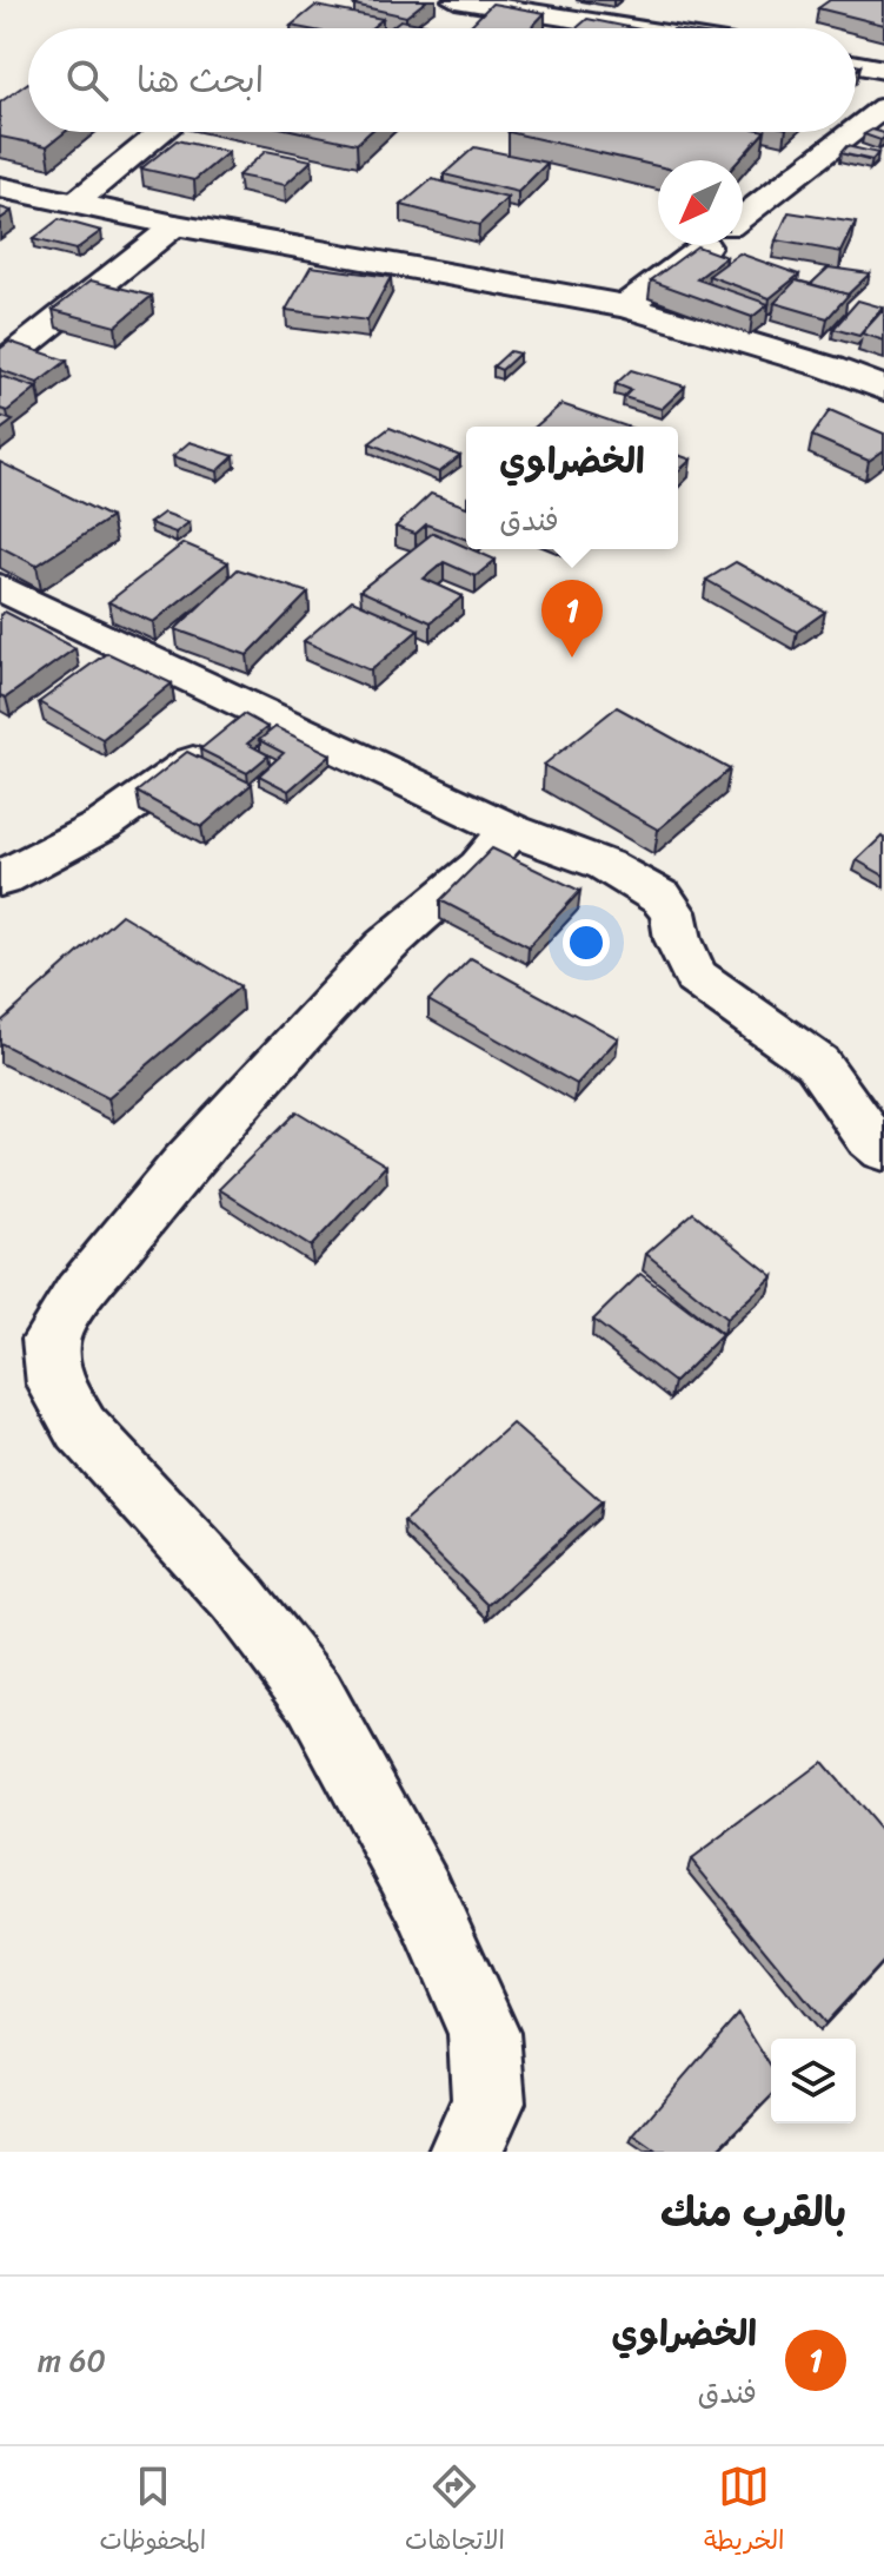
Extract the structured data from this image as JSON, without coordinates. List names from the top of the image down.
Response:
{
  "north": "bottom left",
  "page": {
    "search": "ابحث هنا",
    "popup": ["الخضراوي", "فندق"],
    "pins": "1",
    "heading": "بالقرب منك",
    "list": [
      {
        "mark": "1",
        "name": "الخضراوي",
        "note": "فندق",
        "value": "60 m"
      }
    ],
    "nav": ["الخريطة", "الاتجاهات", "المحفوظات"]
  }
}
